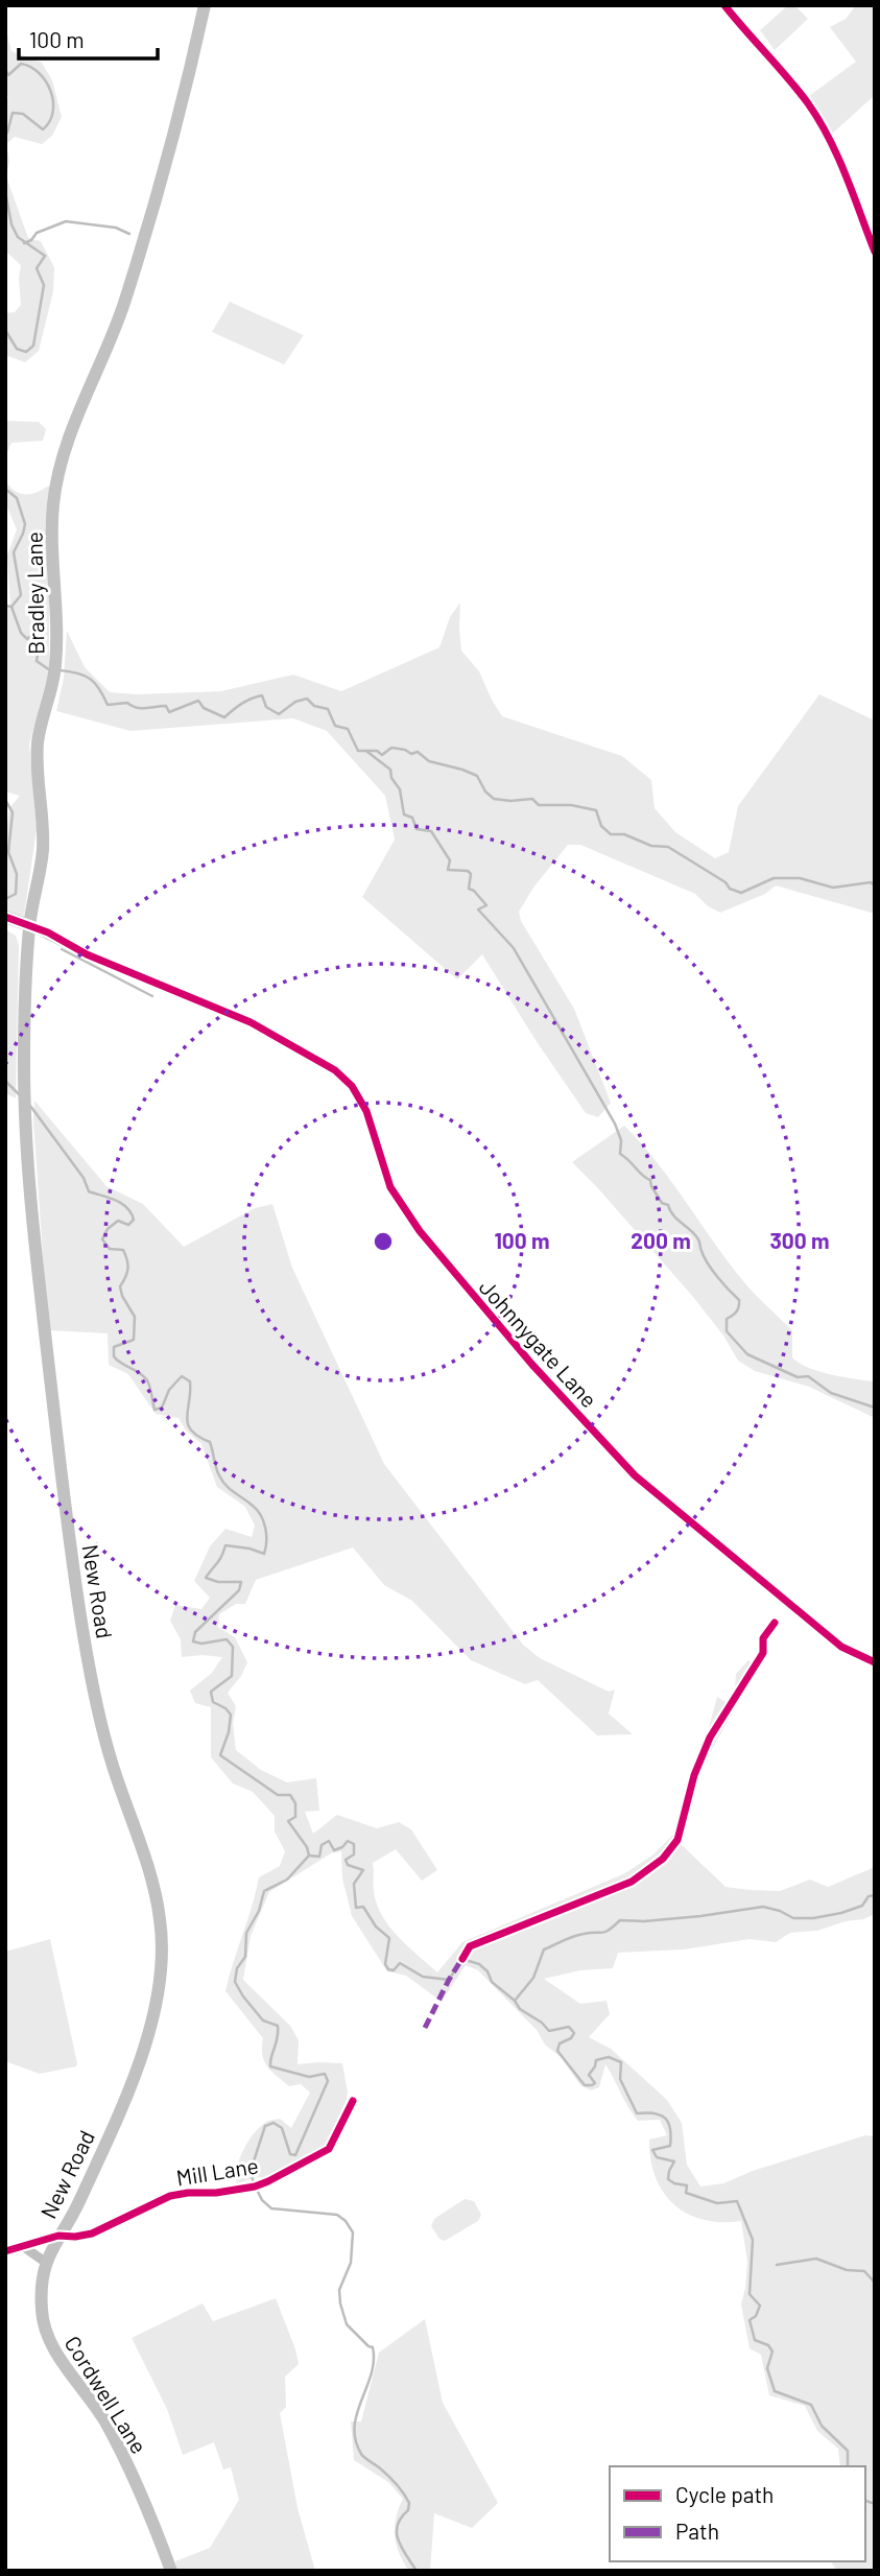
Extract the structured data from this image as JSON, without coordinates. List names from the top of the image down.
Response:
{
  "streets": {
    "main road": ["Bradley Lane", "New Road", "Cordwell Lane"],
    "street": ["Johnnygate Lane", "Mill Lane"]
  },
  "crossings": [
    ["Bradley Lane", "Johnnygate Lane"],
    ["Bradley Lane", "New Road"],
    ["Johnnygate Lane", "New Road"],
    ["New Road", "Mill Lane"],
    ["New Road", "Cordwell Lane"],
    ["Mill Lane", "Cordwell Lane"]
  ],
  "legend": ["Cycle path", "Path"],
  "scale_bar": "100 m",
  "rings": ["100 m", "200 m", "300 m"]
}
